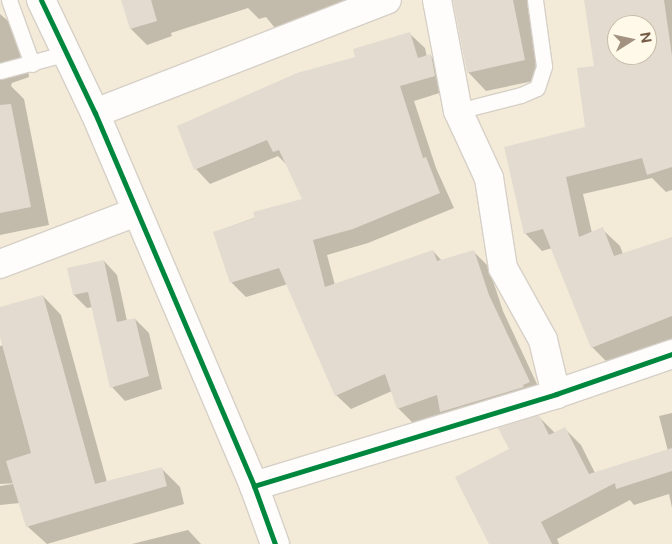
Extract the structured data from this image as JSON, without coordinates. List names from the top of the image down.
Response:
{
  "north": "right"
}
